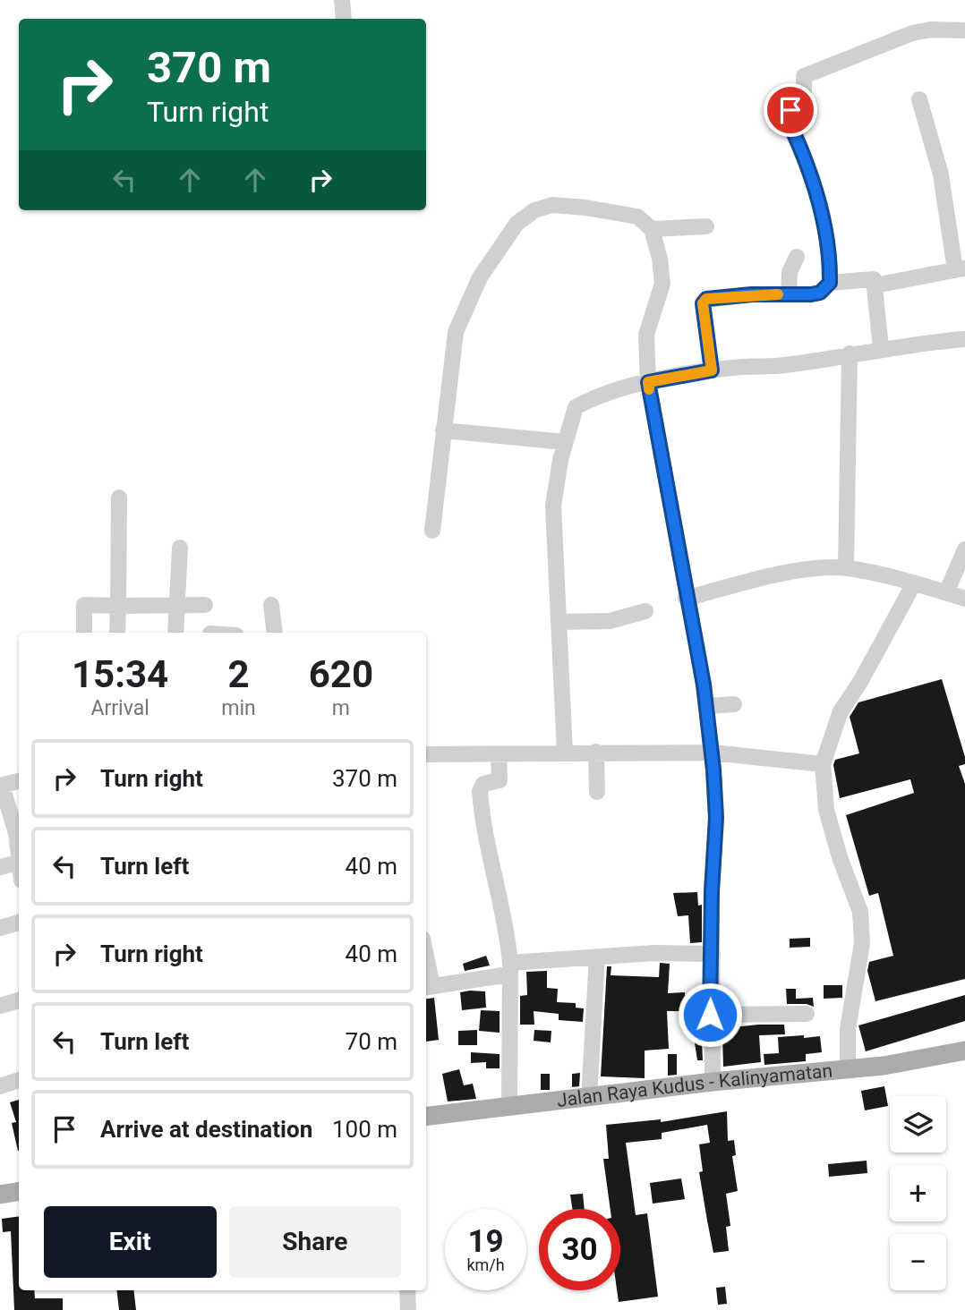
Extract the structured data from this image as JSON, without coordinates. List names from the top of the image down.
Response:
{
  "streets": {
    "main road": ["Jalan Raya Kudus - Kalinyamatan"]
  },
  "page": {
    "turn": ["370 m", "Turn right"],
    "eta": [
      "15:34",
      "Arrival",
      "2",
      "min",
      "620",
      "m"
    ],
    "list": [
      {
        "name": "Turn right",
        "value": "370 m"
      },
      {
        "name": "Turn left",
        "value": "40 m"
      },
      {
        "name": "Turn right",
        "value": "40 m"
      },
      {
        "name": "Turn left",
        "value": "70 m"
      },
      {
        "name": "Arrive at destination",
        "value": "100 m"
      }
    ],
    "map_buttons": ["+", "−"],
    "buttons": ["Exit", "Share"],
    "speed": "19 km/h",
    "limit": "30"
  }
}
